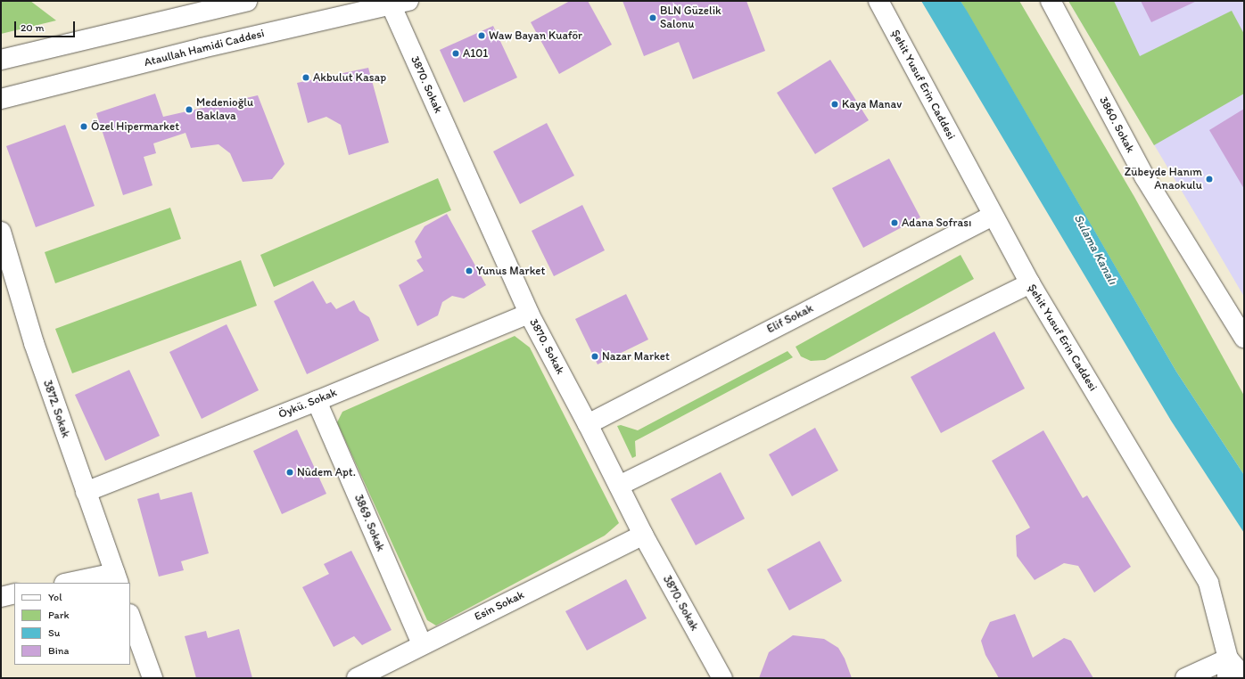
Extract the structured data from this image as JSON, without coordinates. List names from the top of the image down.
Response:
{
  "streets": {
    "street": [
      "Ataullah Hamidi Caddesi",
      "3870. Sokak",
      "Şehit Yusuf Erin Caddesi",
      "3860. Sokak",
      "Elif Sokak",
      "Öykü. Sokak",
      "3872. Sokak",
      "3869. Sokak",
      "Esin Sokak"
    ]
  },
  "crossings": [
    ["Ataullah Hamidi Caddesi", "3870. Sokak"],
    ["3870. Sokak", "Elif Sokak"],
    ["3870. Sokak", "Öykü. Sokak"],
    ["3870. Sokak", "Esin Sokak"],
    ["Şehit Yusuf Erin Caddesi", "Elif Sokak"],
    ["Öykü. Sokak", "3872. Sokak"],
    ["Öykü. Sokak", "3869. Sokak"],
    ["3869. Sokak", "Esin Sokak"]
  ],
  "water": ["Sulama Kanalı"],
  "places": [
    "BLN Güzelik Salonu",
    "Waw Bayan Kuaför",
    "A101",
    "Akbulut Kasap",
    "Kaya Manav",
    "Medenioğlu Baklava",
    "Özel Hipermarket",
    "Zübeyde Hanım Anaokulu",
    "Adana Sofrası",
    "Yunus Market",
    "Nazar Market",
    "Nûdem Apt."
  ],
  "legend": [
    "Yol",
    "Park",
    "Su",
    "Bina"
  ],
  "scale_bar": "20 m"
}
